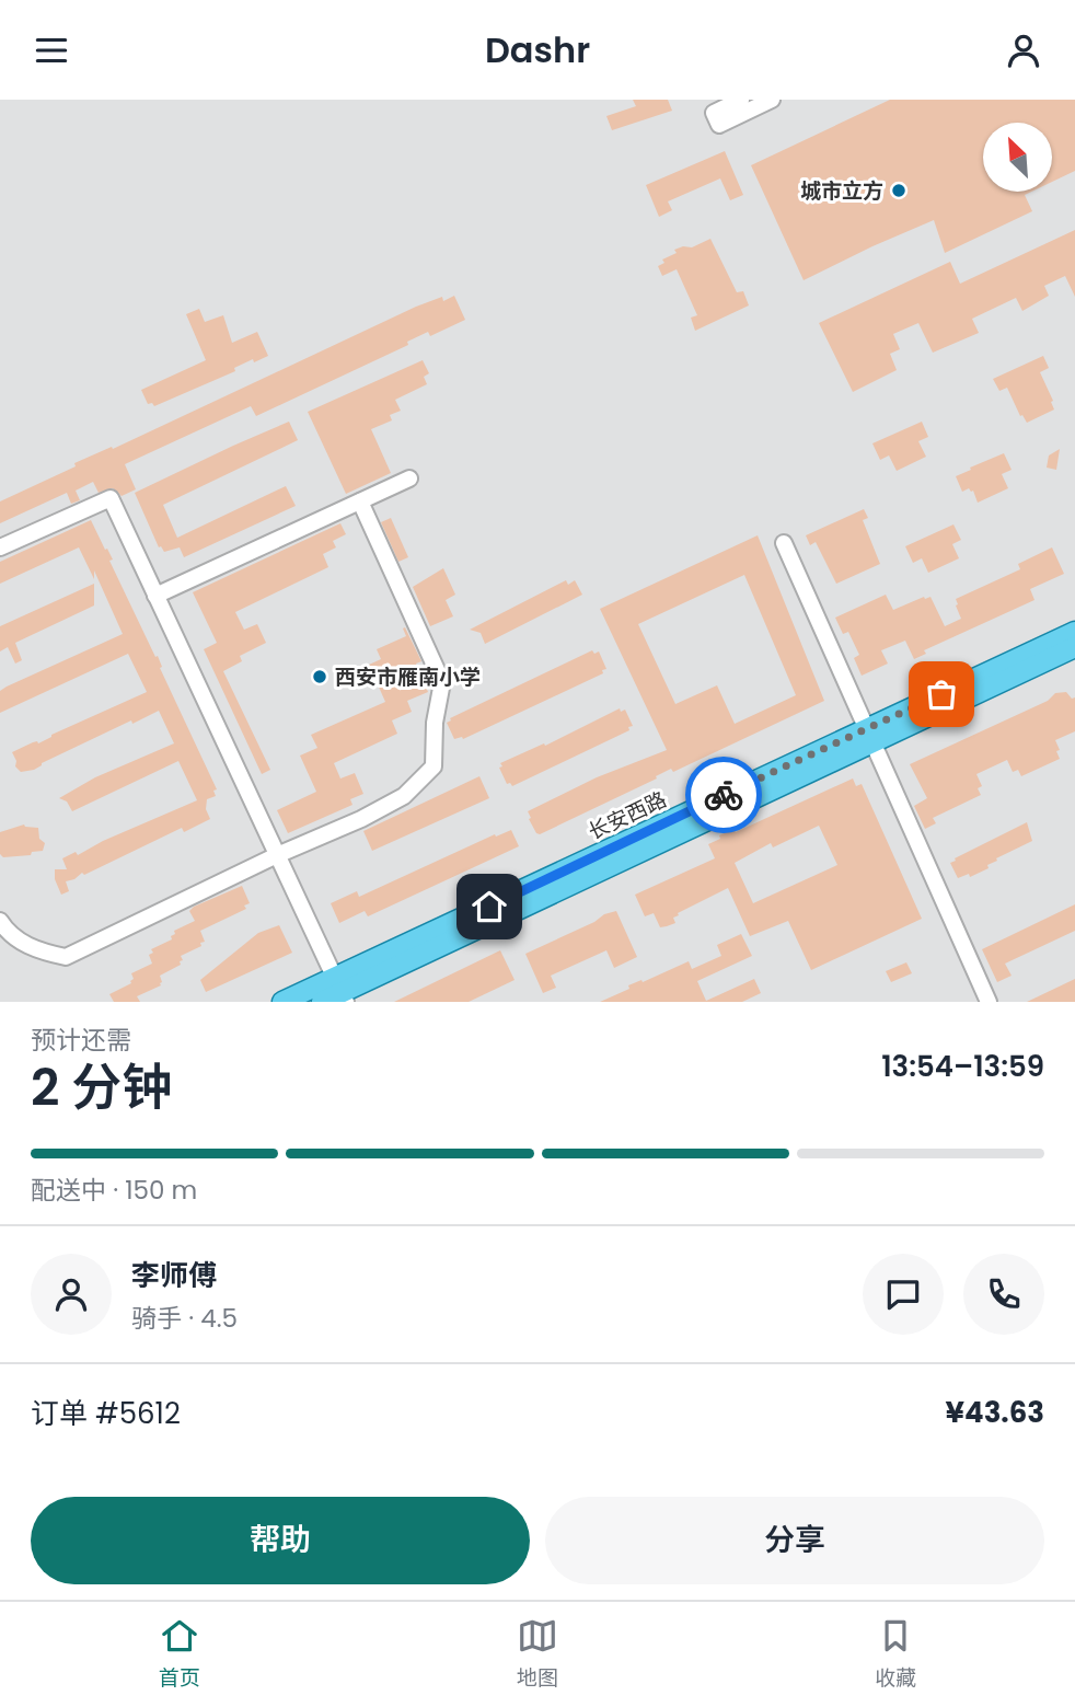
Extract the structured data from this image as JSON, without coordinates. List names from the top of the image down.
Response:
{
  "streets": {
    "main road": ["长安西路"]
  },
  "places": ["城市立方", "西安市雁南小学"],
  "north": "top left",
  "page": {
    "header": "Dashr",
    "heading": ["2 分钟", "预计还需", "13:54–13:59"],
    "panel": [
      "李师傅",
      "骑手 · 4.5",
      "订单 #5612",
      "¥43.63"
    ],
    "bar": "配送中 · 150 m",
    "buttons": ["帮助", "分享"],
    "tabs": ["首页", "地图", "收藏"]
  }
}
